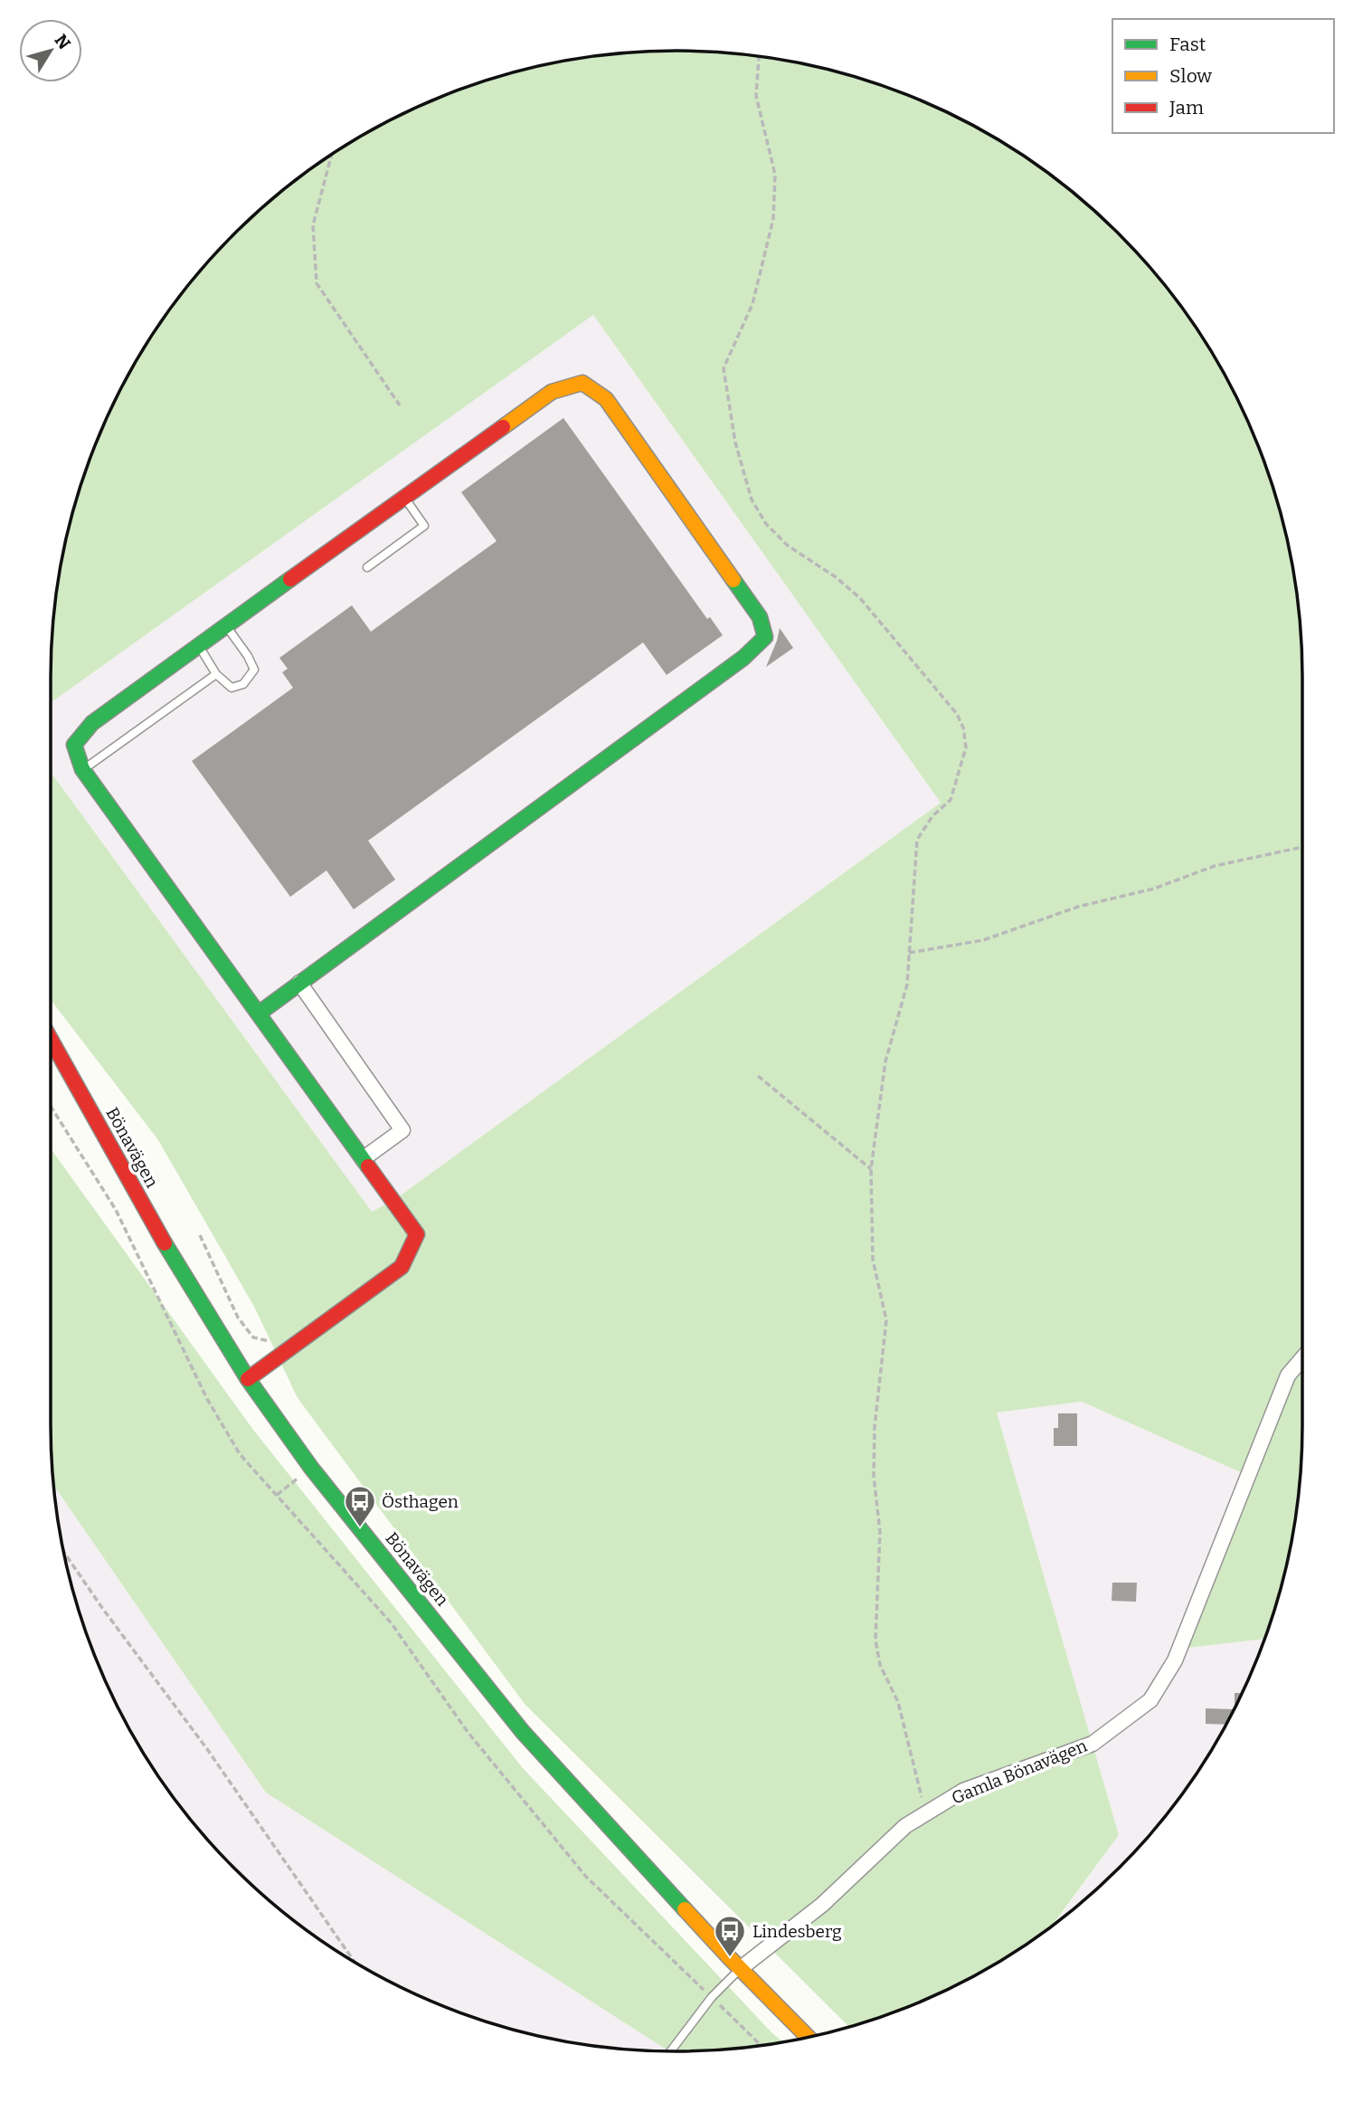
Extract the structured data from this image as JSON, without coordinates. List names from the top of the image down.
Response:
{
  "streets": {
    "street": ["Bönavägen", "Gamla Bönavägen"]
  },
  "crossings": [
    ["Bönavägen", "Gamla Bönavägen"]
  ],
  "places": {
    "bus stop": ["Östhagen", "Lindesberg"]
  },
  "legend": ["Fast", "Slow", "Jam"],
  "north": "top right"
}
